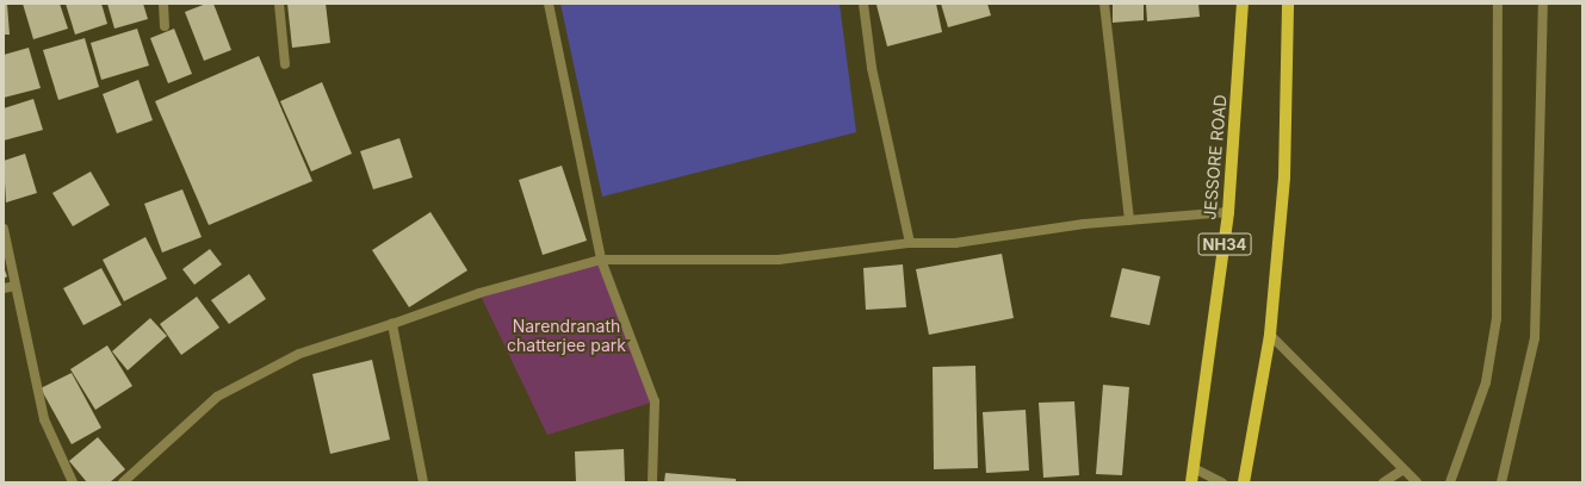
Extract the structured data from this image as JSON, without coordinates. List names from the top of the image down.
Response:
{
  "streets": {
    "main road": ["JESSORE ROAD", "NH34"]
  },
  "parks": ["Narendranath chatterjee park"]
}
